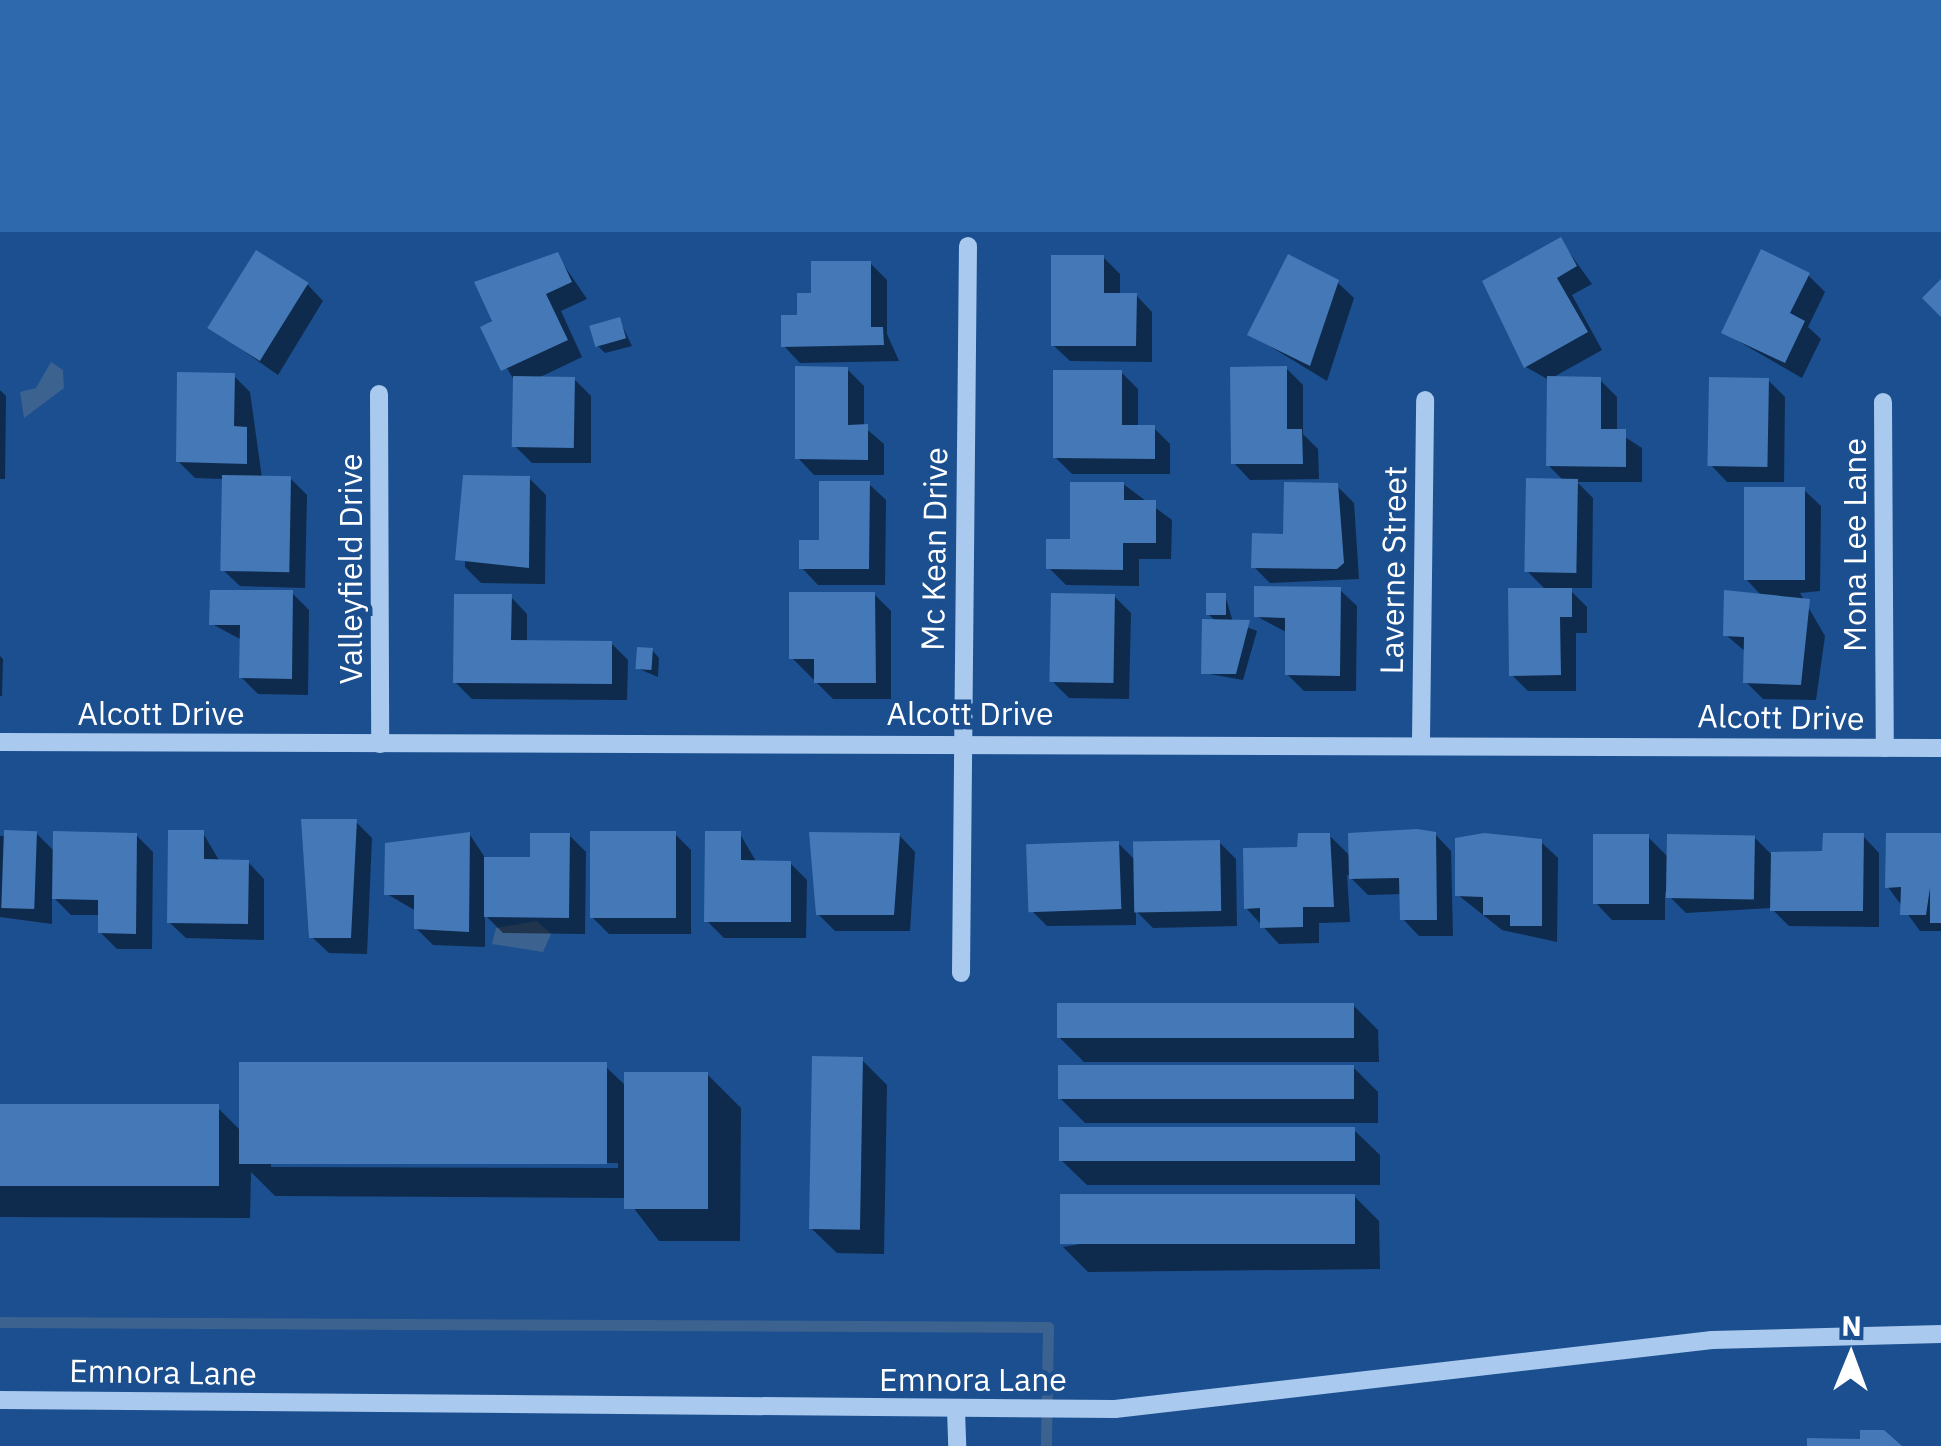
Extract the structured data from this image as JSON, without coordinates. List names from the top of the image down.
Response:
{
  "streets": {
    "street": [
      "Mona Lee Lane",
      "Mc Kean Drive",
      "Valleyfield Drive",
      "Laverne Street",
      "Alcott Drive",
      "Emnora Lane"
    ]
  },
  "crossings": [
    ["Mona Lee Lane", "Alcott Drive"],
    ["Mc Kean Drive", "Alcott Drive"],
    ["Valleyfield Drive", "Alcott Drive"],
    ["Laverne Street", "Alcott Drive"]
  ],
  "north": "top"
}
